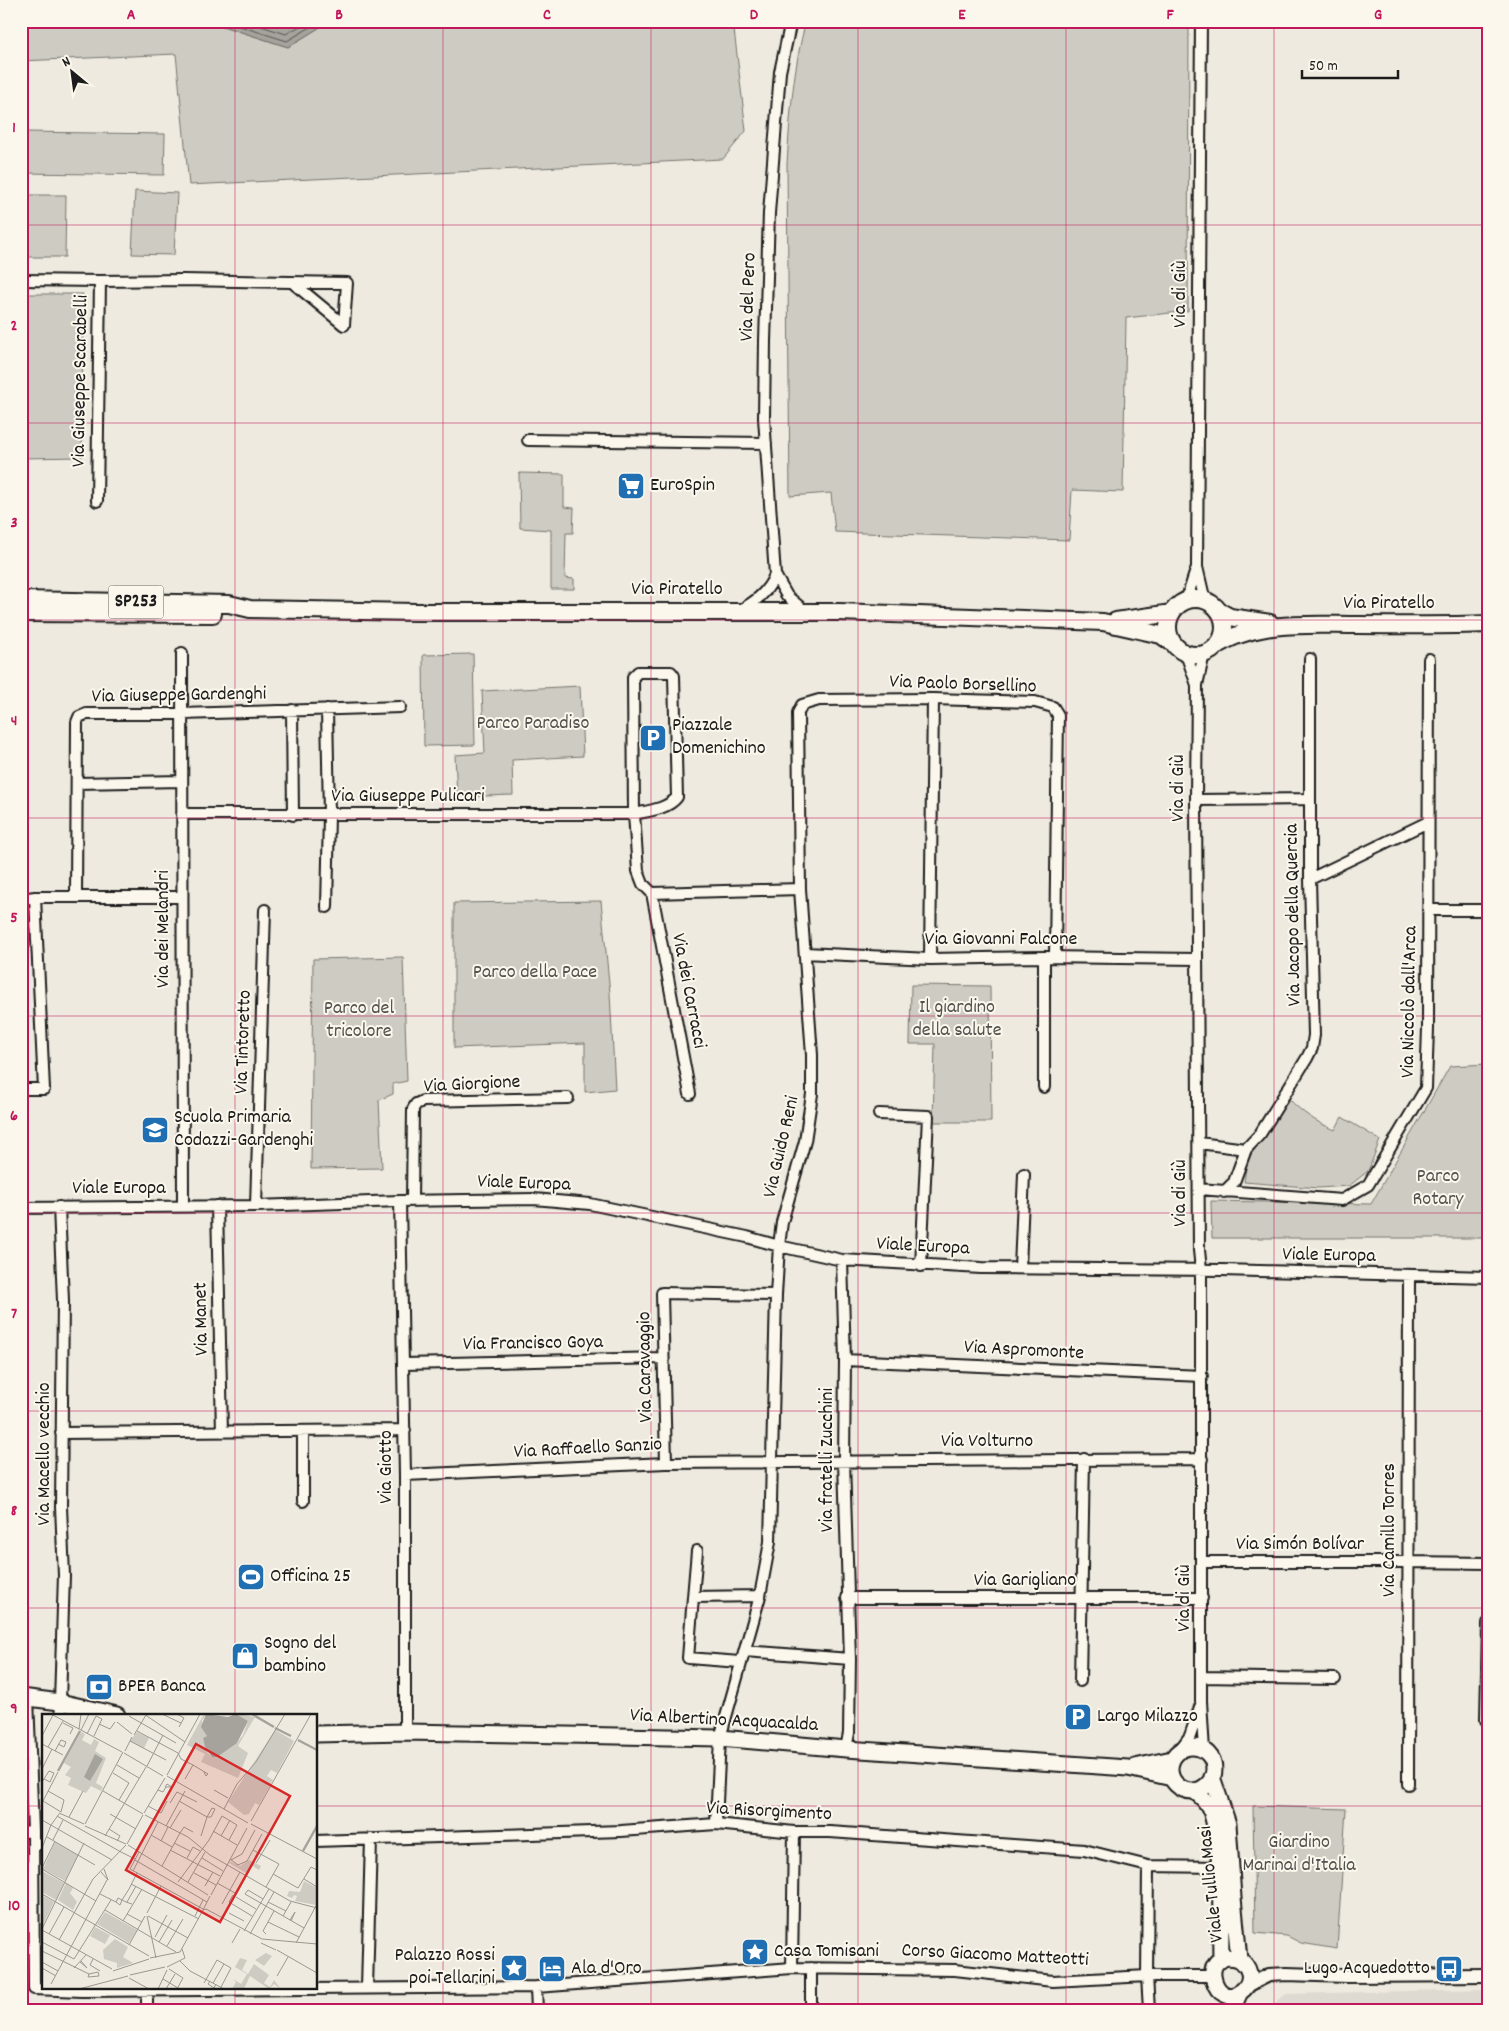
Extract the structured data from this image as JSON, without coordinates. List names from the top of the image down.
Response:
{
  "streets": {
    "main road": [
      "Via Piratello",
      "SP253",
      "Via Albertino Acquacalda",
      "Viale Tullio Masi"
    ],
    "street": [
      "Via di Giù",
      "Via del Pero",
      "Via Giuseppe Scarabelli",
      "Via Paolo Borsellino",
      "Via Giuseppe Gardenghi",
      "Via Giuseppe Pulicari",
      "Via Jacopo della Quercia",
      "Via dei Melandri",
      "Via Giovanni Falcone",
      "Via dei Carracci",
      "Via Niccolò dall'Arca",
      "Via Tintoretto",
      "Via Giorgione",
      "Via Guido Reni",
      "Viale Europa",
      "Via Manet",
      "Via Francisco Goya",
      "Via Aspromonte",
      "Via Caravaggio",
      "Via Volturno",
      "Via Raffaello Sanzio",
      "Via Macello vecchio",
      "Via fratelli Zucchini",
      "Via Giotto",
      "Via Camillo Torres",
      "Via Simón Bolívar",
      "Via Garigliano",
      "Via Risorgimento",
      "Corso Giacomo Matteotti"
    ]
  },
  "crossings": [
    ["Via di Giù", "Via Piratello"],
    ["Via di Giù", "Via Giovanni Falcone"],
    ["Via di Giù", "Via Niccolò dall'Arca"],
    ["Via di Giù", "Viale Europa"],
    ["Via di Giù", "Via Aspromonte"],
    ["Via di Giù", "Via Volturno"],
    ["Via di Giù", "Via Simón Bolívar"],
    ["Via di Giù", "Via Garigliano"],
    ["Via di Giù", "Via Albertino Acquacalda"],
    ["Via di Giù", "Viale Tullio Masi"],
    ["Via del Pero", "Via Piratello"],
    ["Via Paolo Borsellino", "Via Giovanni Falcone"],
    ["Via Paolo Borsellino", "Via Guido Reni"],
    ["Via Giuseppe Gardenghi", "Via dei Melandri"],
    ["Via Giuseppe Pulicari", "Via dei Melandri"],
    ["Via Giuseppe Pulicari", "Via dei Carracci"],
    ["Via Jacopo della Quercia", "Via Niccolò dall'Arca"],
    ["Via dei Melandri", "Viale Europa"],
    ["Via Giovanni Falcone", "Via Guido Reni"],
    ["Via Tintoretto", "Viale Europa"],
    ["Via Giorgione", "Viale Europa"],
    ["Via Guido Reni", "Viale Europa"],
    ["Via Guido Reni", "Via Caravaggio"],
    ["Via Guido Reni", "Via Volturno"],
    ["Via Guido Reni", "Via Raffaello Sanzio"],
    ["Via Guido Reni", "Via Albertino Acquacalda"],
    ["Via Guido Reni", "Via Risorgimento"],
    ["Viale Europa", "Via Manet"],
    ["Viale Europa", "Via Macello vecchio"],
    ["Viale Europa", "Via fratelli Zucchini"],
    ["Viale Europa", "Via Giotto"],
    ["Viale Europa", "Via Camillo Torres"],
    ["Via Francisco Goya", "Via Caravaggio"],
    ["Via Francisco Goya", "Via Giotto"],
    ["Via Aspromonte", "Via fratelli Zucchini"],
    ["Via Caravaggio", "Via Raffaello Sanzio"],
    ["Via Volturno", "Via Raffaello Sanzio"],
    ["Via Volturno", "Via fratelli Zucchini"],
    ["Via Raffaello Sanzio", "Via Giotto"],
    ["Via fratelli Zucchini", "Via Garigliano"],
    ["Via fratelli Zucchini", "Via Albertino Acquacalda"],
    ["Via Giotto", "Via Albertino Acquacalda"],
    ["Via Camillo Torres", "Via Simón Bolívar"],
    ["Via Albertino Acquacalda", "Viale Tullio Masi"],
    ["Via Risorgimento", "Viale Tullio Masi"],
    ["Viale Tullio Masi", "Corso Giacomo Matteotti"]
  ],
  "parks": [
    "Parco Paradiso",
    "Parco della Pace",
    "Il giardino della salute",
    "Parco del tricolore",
    "Parco Rotary",
    "Giardino Marinai d'Italia"
  ],
  "places": {
    "supermarket": ["EuroSpin"],
    "parking": ["Piazzale Domenichino", "Largo Milazzo"],
    "school or university": ["Scuola Primaria Codazzi-Gardenghi"],
    "sports": ["Officina 25"],
    "shop": ["Sogno del bambino"],
    "bank": ["BPER Banca"],
    "place": ["Casa Tomisani", "Palazzo Rossi poi Tellarini"],
    "hotel": ["Ala d'Oro"],
    "bus stop": ["Lugo Acquedotto"]
  },
  "scale_bar": "50 m",
  "north": "top left",
  "grid": {
    "columns": [
      "A",
      "B",
      "C",
      "D",
      "E",
      "F",
      "G"
    ],
    "rows": [
      "1",
      "2",
      "3",
      "4",
      "5",
      "6",
      "7",
      "8",
      "9",
      "10"
    ]
  }
}
